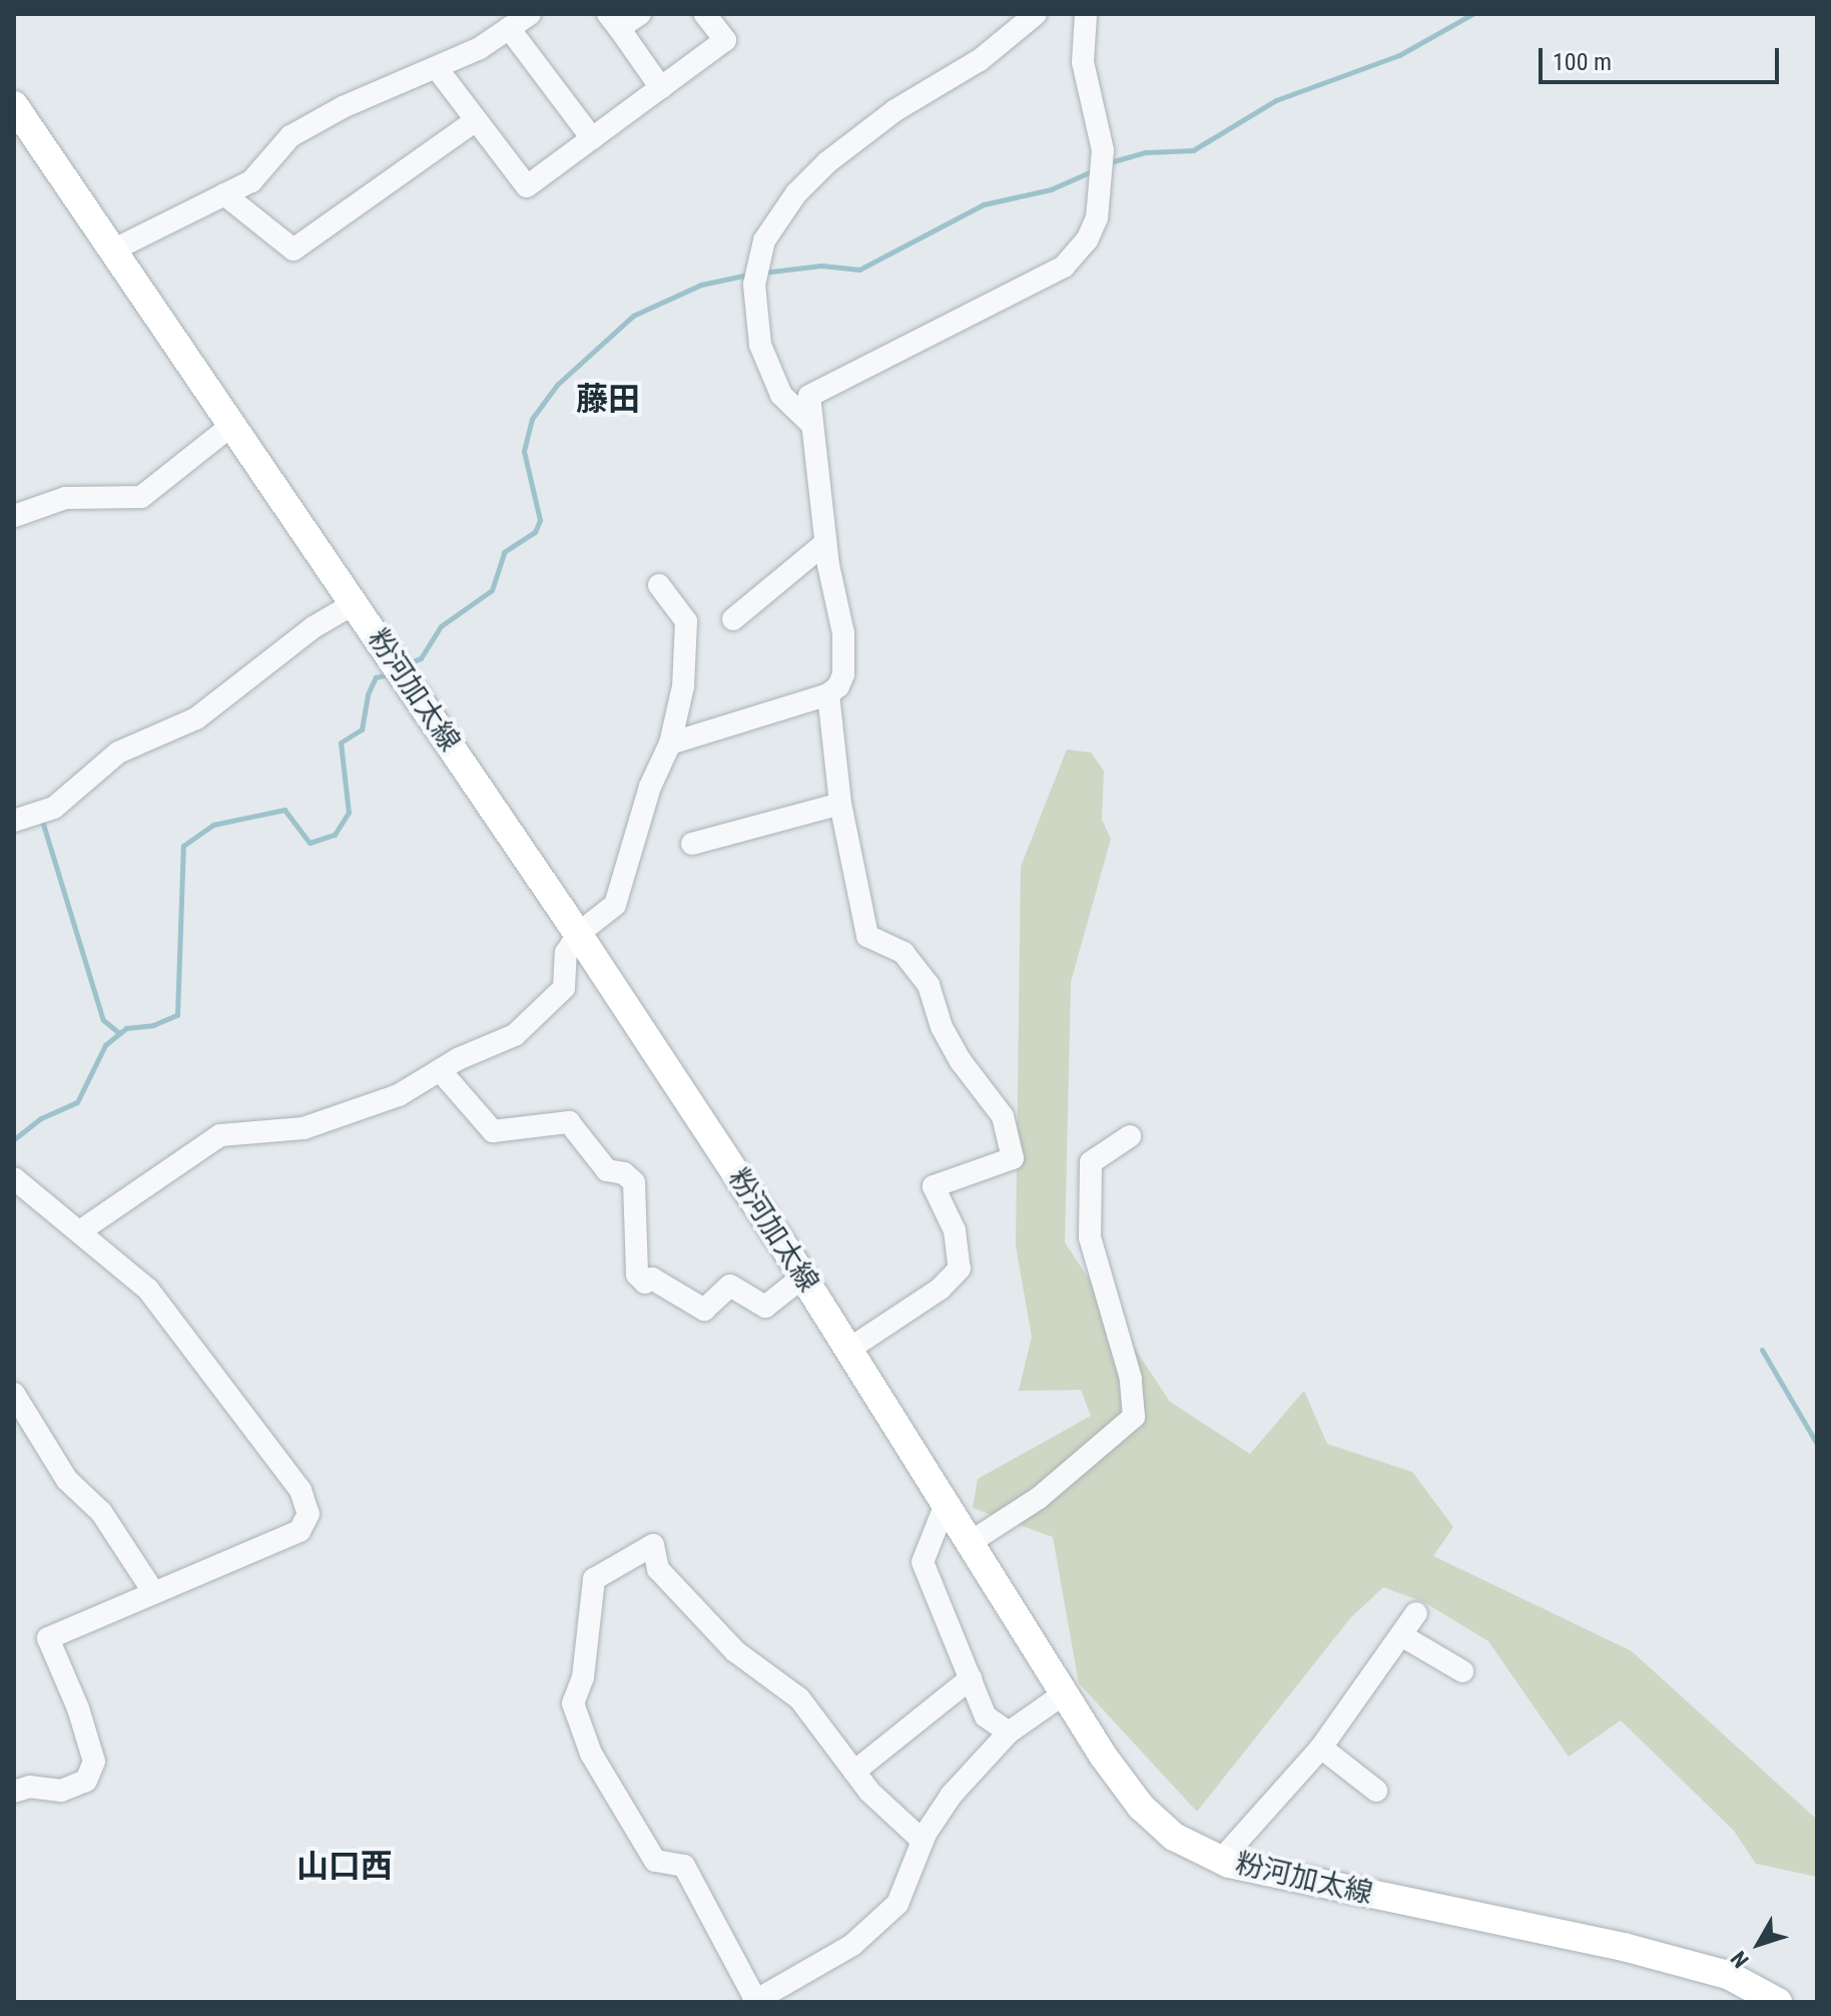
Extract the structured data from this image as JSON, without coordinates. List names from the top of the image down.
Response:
{
  "streets": {
    "main road": ["粉河加太線"]
  },
  "districts": ["藤田", "山口西"],
  "scale_bar": "100 m",
  "north": "bottom left"
}
